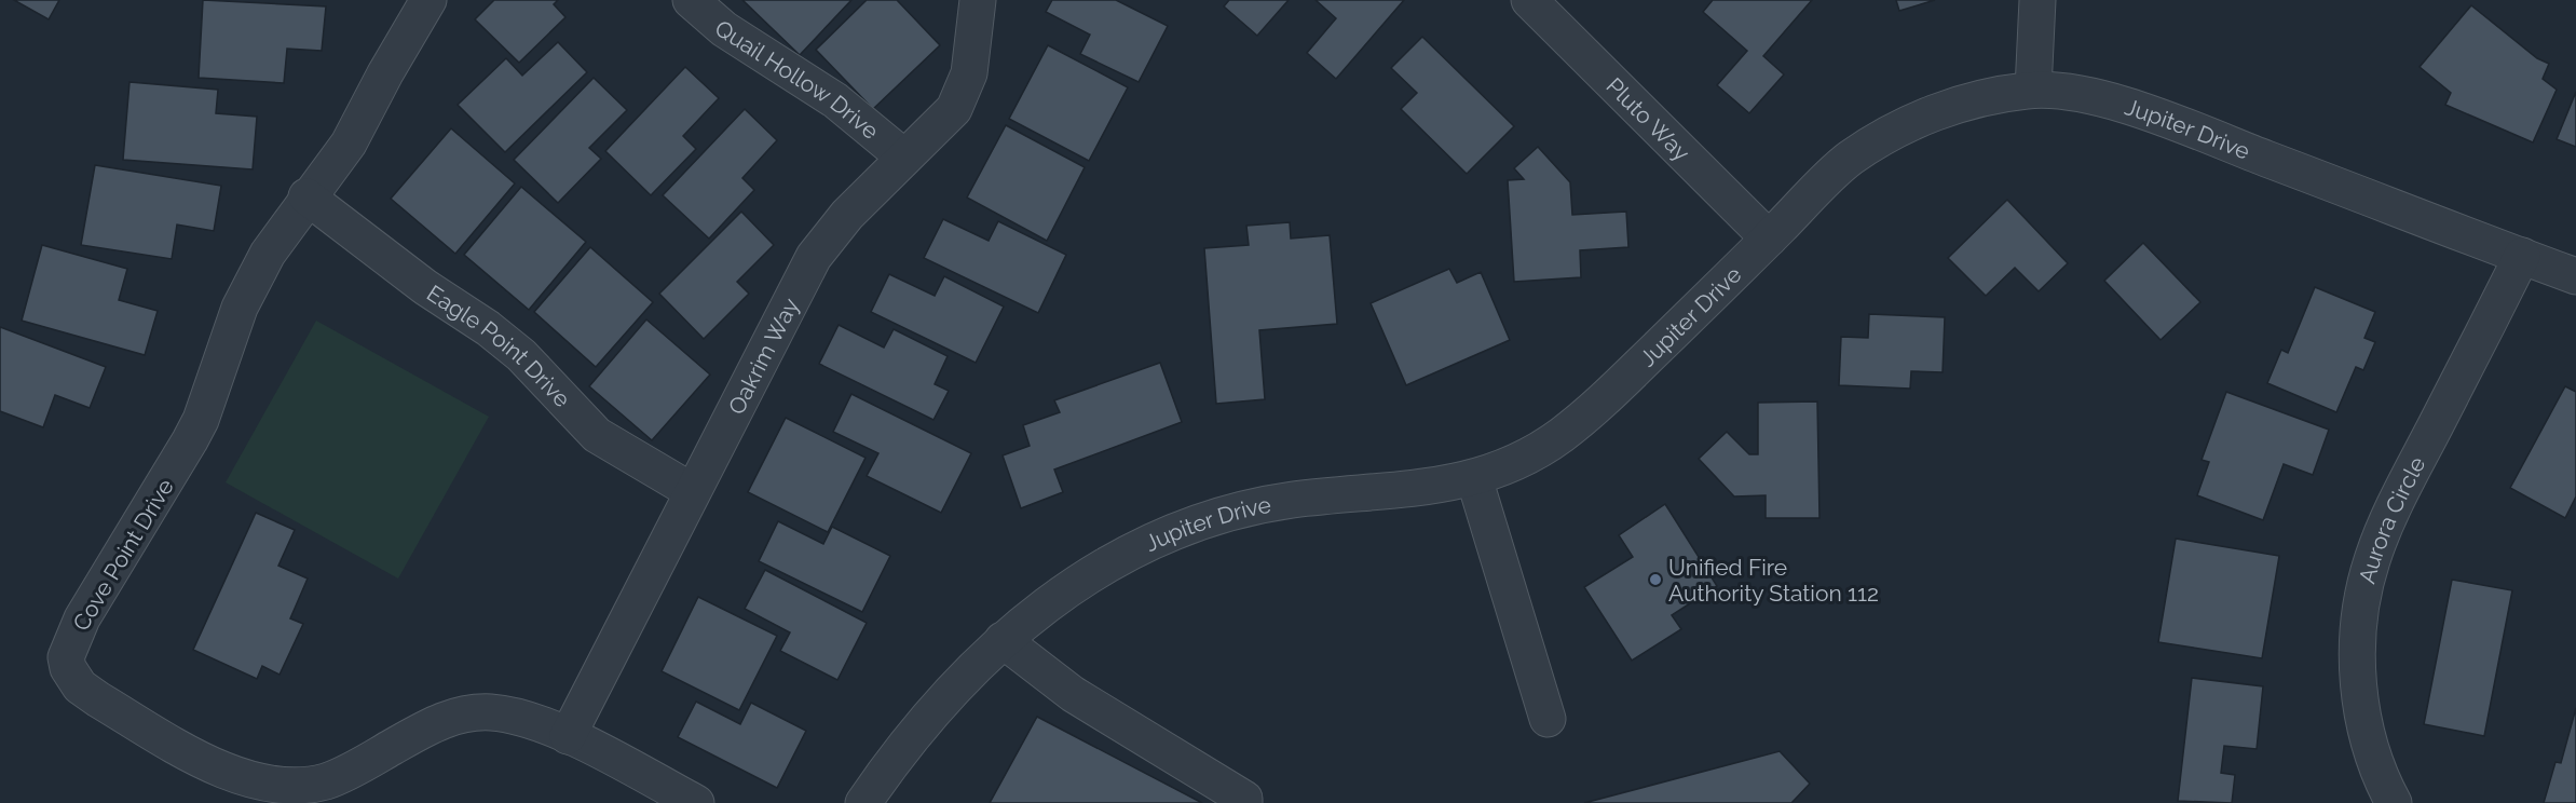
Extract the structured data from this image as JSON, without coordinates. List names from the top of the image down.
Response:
{
  "streets": {
    "street": [
      "Quail Hollow Drive",
      "Pluto Way",
      "Jupiter Drive",
      "Eagle Point Drive",
      "Oakrim Way",
      "Aurora Circle",
      "Cove Point Drive"
    ]
  },
  "crossings": [
    ["Quail Hollow Drive", "Oakrim Way"],
    ["Pluto Way", "Jupiter Drive"],
    ["Jupiter Drive", "Aurora Circle"],
    ["Eagle Point Drive", "Oakrim Way"],
    ["Eagle Point Drive", "Cove Point Drive"],
    ["Oakrim Way", "Cove Point Drive"]
  ],
  "places": ["Unified Fire Authority Station 112"]
}
